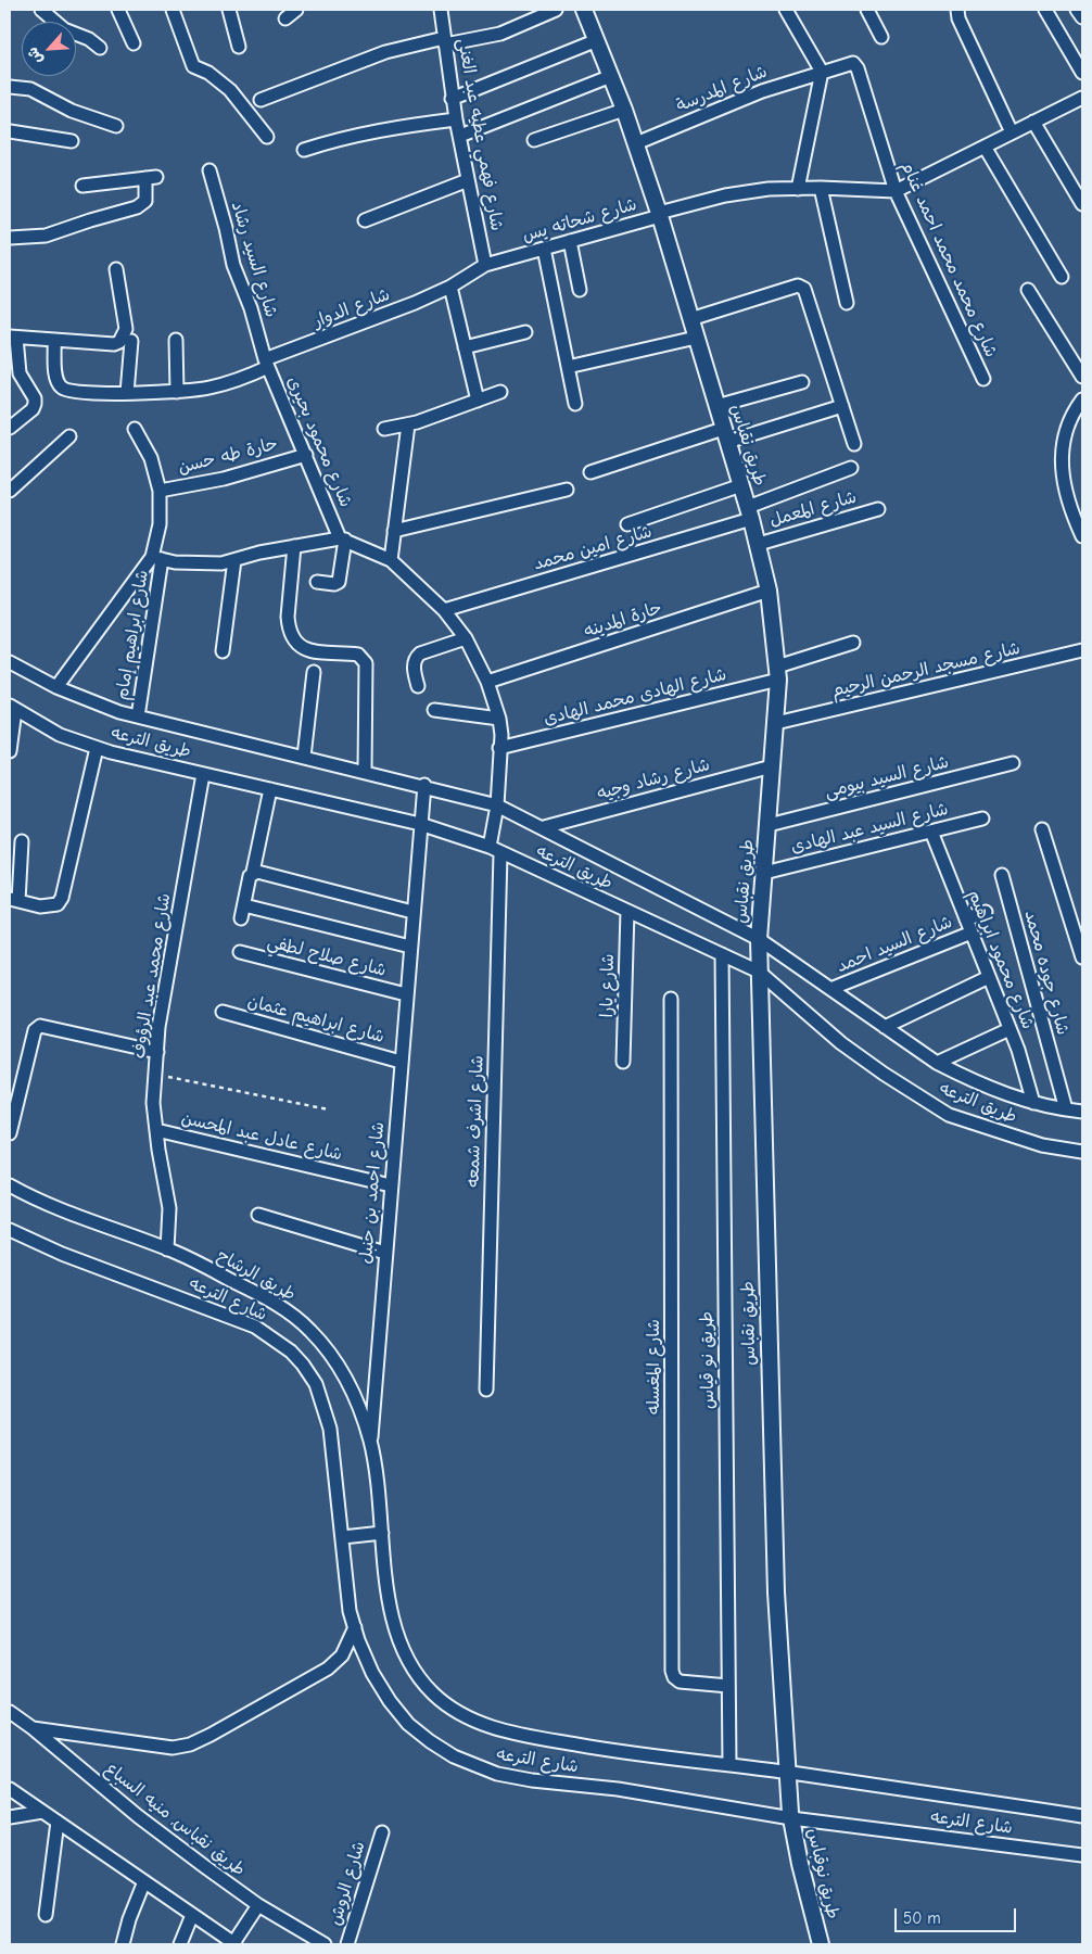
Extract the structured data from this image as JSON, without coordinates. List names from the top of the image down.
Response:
{
  "streets": {
    "street": [
      "شارع المدرسة",
      "شارع فهمي عطيه عبد الغنى",
      "شارع شحاته يس",
      "شارع السيد رشاد",
      "شارع محمد محمد احمد غنام",
      "شارع الدوار",
      "شارع محمود بحيرى",
      "طريق نقباس",
      "حارة طه حسن",
      "شارع المعمل",
      "شارع امين محمد",
      "حارة المدينه",
      "شارع ابراهيم إمام",
      "شارع مسجد الرحمن الرحيم",
      "شارع الهادى محمد الهادى",
      "طريق الترعه",
      "شارع السيد بيومى",
      "شارع رشاد وجيه",
      "شارع السيد عبد الهادى",
      "شارع السيد احمد",
      "شارع صلاح لطفي",
      "شارع محمود ابراهيم",
      "شارع جوده محمد",
      "شارع محمد عبد الرؤوف",
      "شارع يارا",
      "شارع ابراهيم عثمان",
      "شارع اشرف شمعه",
      "شارع عادل عبد المحسن",
      "شارع احمد بن حنبل",
      "طريق الرشاح",
      "شارع الترعه",
      "طريق نو قياس",
      "شارع المغسله",
      "طريق نقباس, منيه السباع",
      "طريق نوقباس",
      "شارع الروش"
    ]
  },
  "crossings": [
    ["شارع المدرسة", "شارع محمد محمد احمد غنام"],
    ["شارع المدرسة", "طريق نقباس"],
    ["شارع فهمي عطيه عبد الغنى", "شارع شحاته يس"],
    ["شارع شحاته يس", "شارع محمد محمد احمد غنام"],
    ["شارع شحاته يس", "شارع الدوار"],
    ["شارع شحاته يس", "طريق نقباس"],
    ["شارع السيد رشاد", "شارع الدوار"],
    ["شارع السيد رشاد", "شارع محمود بحيرى"],
    ["شارع الدوار", "شارع محمود بحيرى"],
    ["شارع محمود بحيرى", "حارة طه حسن"],
    ["شارع محمود بحيرى", "شارع اشرف شمعه"],
    ["طريق نقباس", "شارع المعمل"],
    ["طريق نقباس", "شارع امين محمد"],
    ["طريق نقباس", "حارة المدينه"],
    ["طريق نقباس", "شارع مسجد الرحمن الرحيم"],
    ["طريق نقباس", "شارع الهادى محمد الهادى"],
    ["طريق نقباس", "طريق الترعه"],
    ["طريق نقباس", "شارع السيد بيومى"],
    ["طريق نقباس", "شارع رشاد وجيه"],
    ["طريق نقباس", "شارع السيد عبد الهادى"],
    ["طريق نقباس", "شارع الترعه"],
    ["طريق نقباس", "طريق نوقباس"],
    ["حارة طه حسن", "شارع ابراهيم إمام"],
    ["شارع امين محمد", "شارع اشرف شمعه"],
    ["حارة المدينه", "شارع اشرف شمعه"],
    ["شارع ابراهيم إمام", "طريق الترعه"],
    ["شارع الهادى محمد الهادى", "شارع اشرف شمعه"],
    ["طريق الترعه", "شارع رشاد وجيه"],
    ["طريق الترعه", "شارع السيد احمد"],
    ["طريق الترعه", "شارع محمود ابراهيم"],
    ["طريق الترعه", "شارع جوده محمد"],
    ["طريق الترعه", "شارع محمد عبد الرؤوف"],
    ["طريق الترعه", "شارع يارا"],
    ["طريق الترعه", "شارع اشرف شمعه"],
    ["طريق الترعه", "شارع احمد بن حنبل"],
    ["طريق الترعه", "طريق نو قياس"],
    ["شارع السيد عبد الهادى", "شارع محمود ابراهيم"],
    ["شارع السيد احمد", "شارع محمود ابراهيم"],
    ["شارع صلاح لطفي", "شارع احمد بن حنبل"],
    ["شارع محمد عبد الرؤوف", "شارع عادل عبد المحسن"],
    ["شارع محمد عبد الرؤوف", "طريق الرشاح"],
    ["شارع ابراهيم عثمان", "شارع احمد بن حنبل"],
    ["شارع عادل عبد المحسن", "شارع احمد بن حنبل"],
    ["شارع احمد بن حنبل", "طريق الرشاح"],
    ["طريق الرشاح", "شارع الترعه"],
    ["شارع الترعه", "طريق نو قياس"],
    ["شارع الترعه", "طريق نوقباس"],
    ["طريق نو قياس", "شارع المغسله"]
  ],
  "scale_bar": "50 m",
  "north": "bottom left"
}
